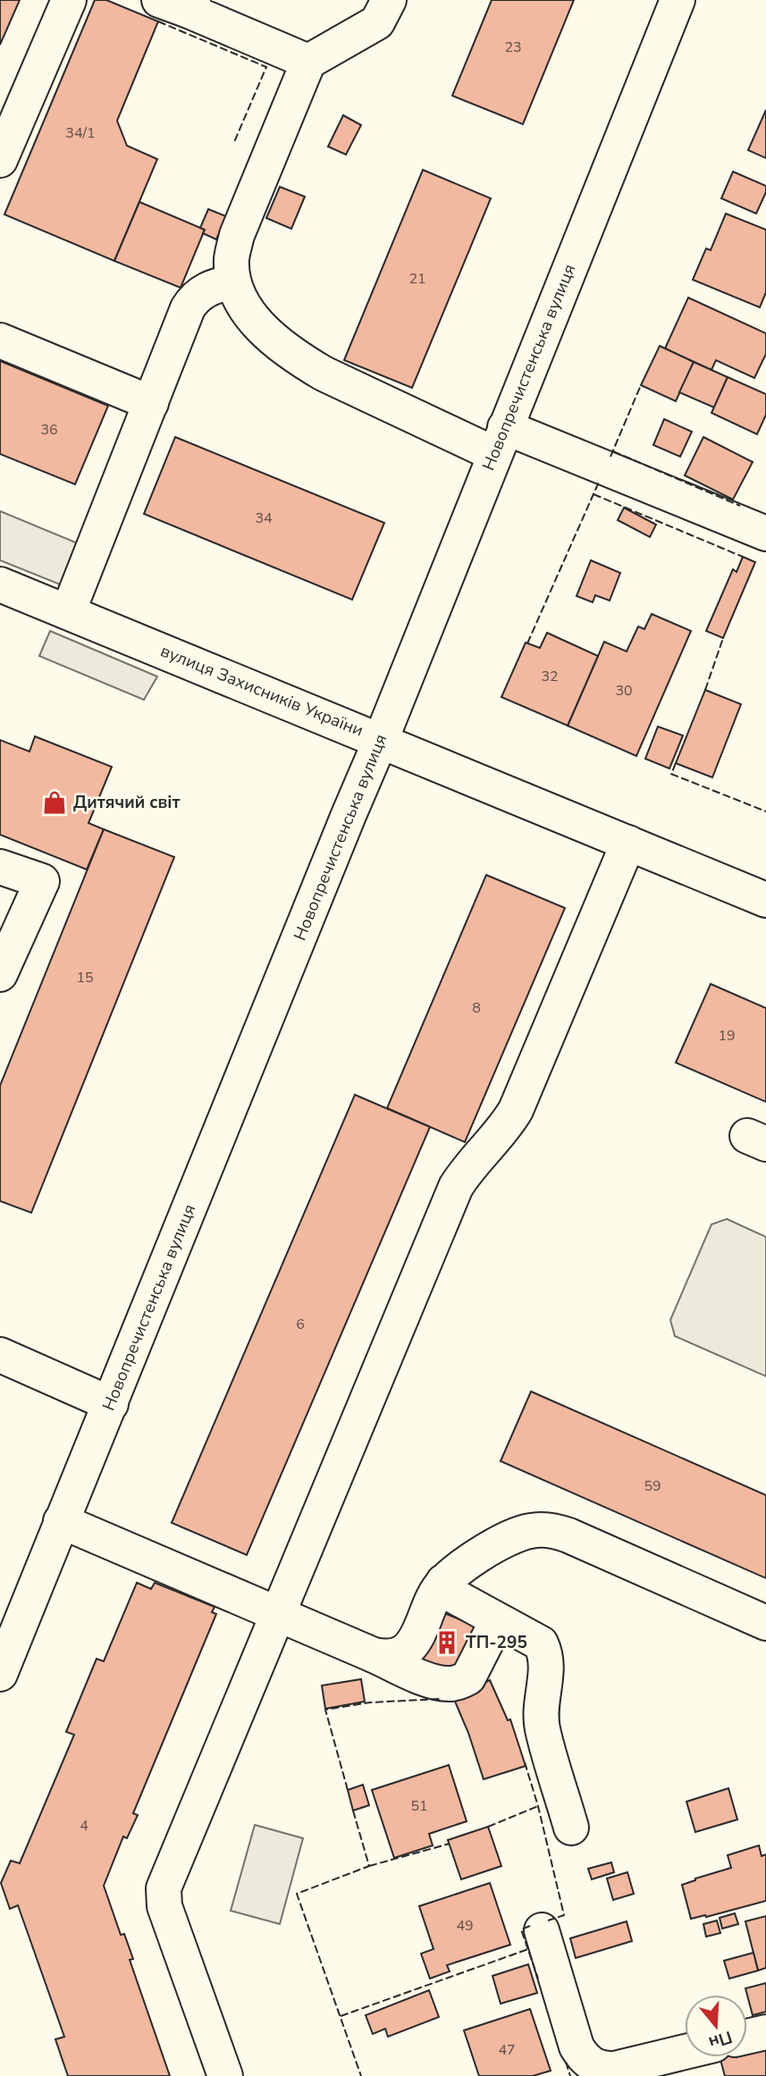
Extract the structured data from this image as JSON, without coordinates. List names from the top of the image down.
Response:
{
  "streets": {
    "street": ["Новопречистенська вулиця", "вулиця Захисників України"]
  },
  "crossings": [
    ["Новопречистенська вулиця", "вулиця Захисників України"]
  ],
  "places": {
    "shop": ["Дитячий світ"],
    "building": ["ТП-295"]
  },
  "house_numbers": [
    "23",
    "34/1",
    "21",
    "36",
    "34",
    "32",
    "30",
    "15",
    "8",
    "19",
    "6",
    "59",
    "51",
    "4",
    "49",
    "47"
  ],
  "north": "bottom"
}
